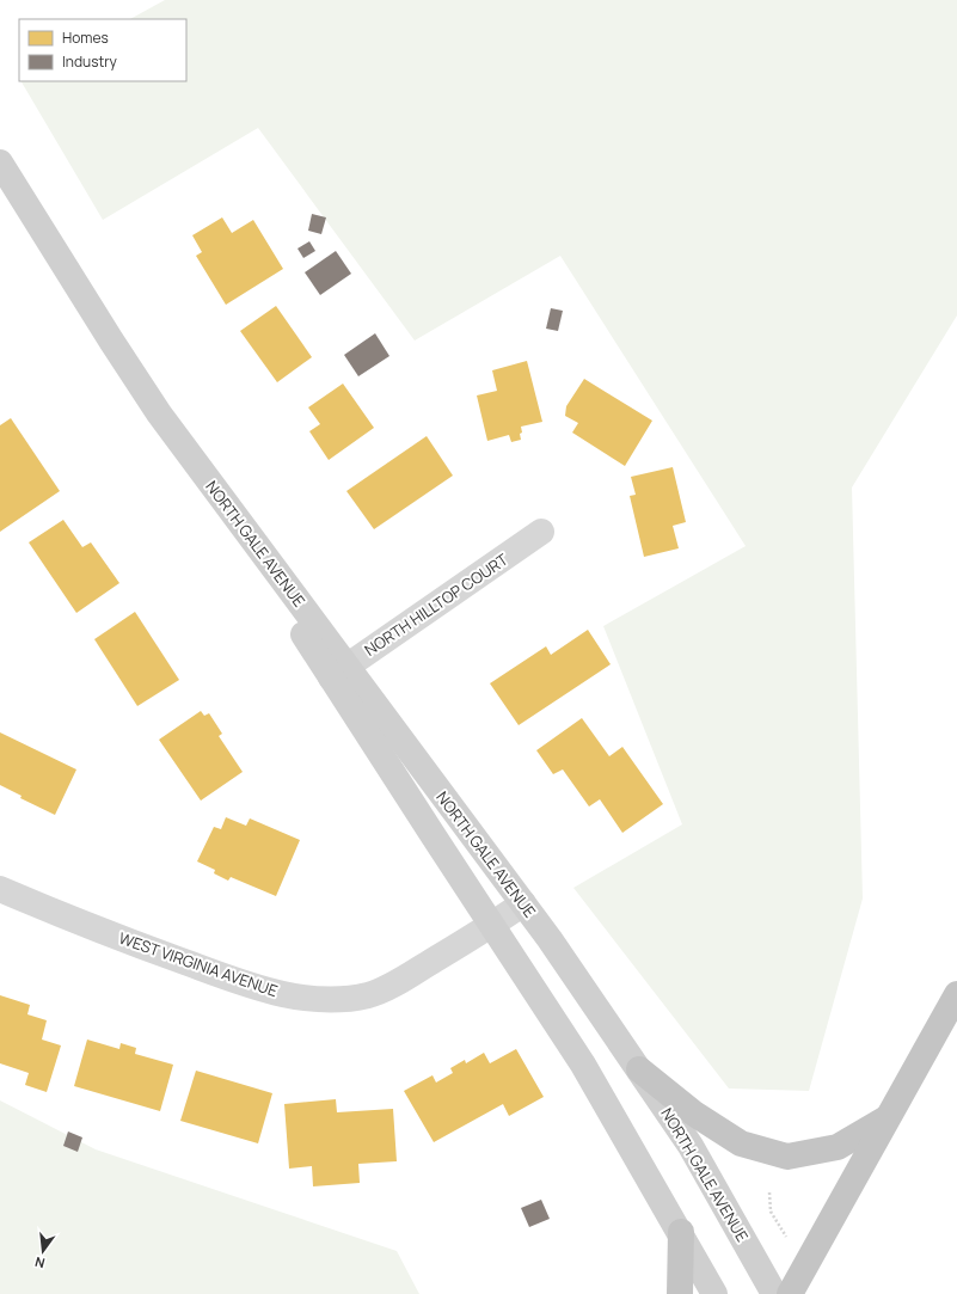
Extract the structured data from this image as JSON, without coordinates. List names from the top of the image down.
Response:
{
  "streets": {
    "main road": ["NORTH GALE AVENUE"],
    "street": ["NORTH HILLTOP COURT", "WEST VIRGINIA AVENUE"]
  },
  "crossings": [
    ["NORTH GALE AVENUE", "NORTH HILLTOP COURT"],
    ["NORTH GALE AVENUE", "WEST VIRGINIA AVENUE"]
  ],
  "legend": ["Homes", "Industry"],
  "north": "bottom"
}
